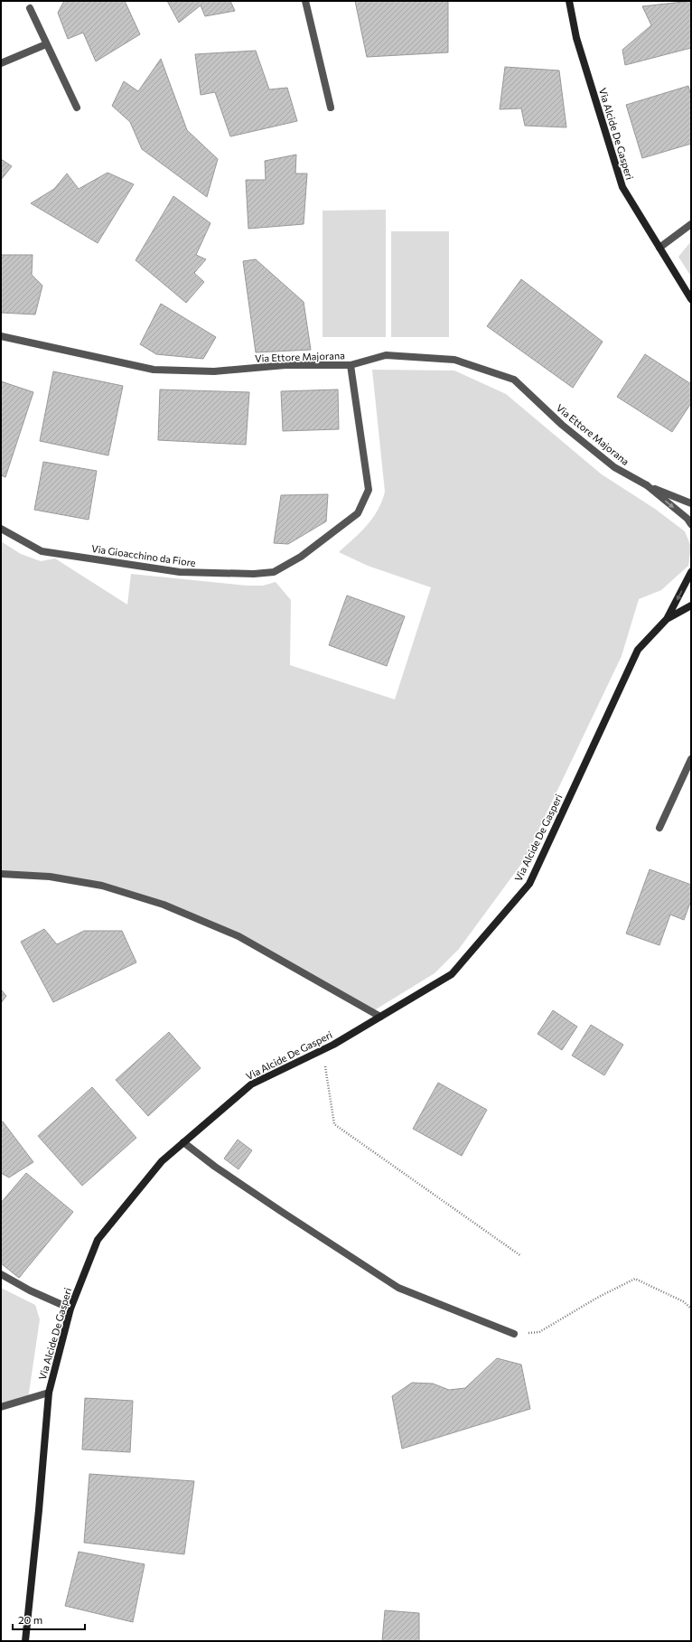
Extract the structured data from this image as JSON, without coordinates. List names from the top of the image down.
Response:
{
  "streets": {
    "main road": ["Via Alcide De Gasperi"],
    "street": ["Via Ettore Majorana", "Via Gioacchino da Fiore"]
  },
  "crossings": [
    ["Via Ettore Majorana", "Via Gioacchino da Fiore"]
  ],
  "scale_bar": "20 m"
}
